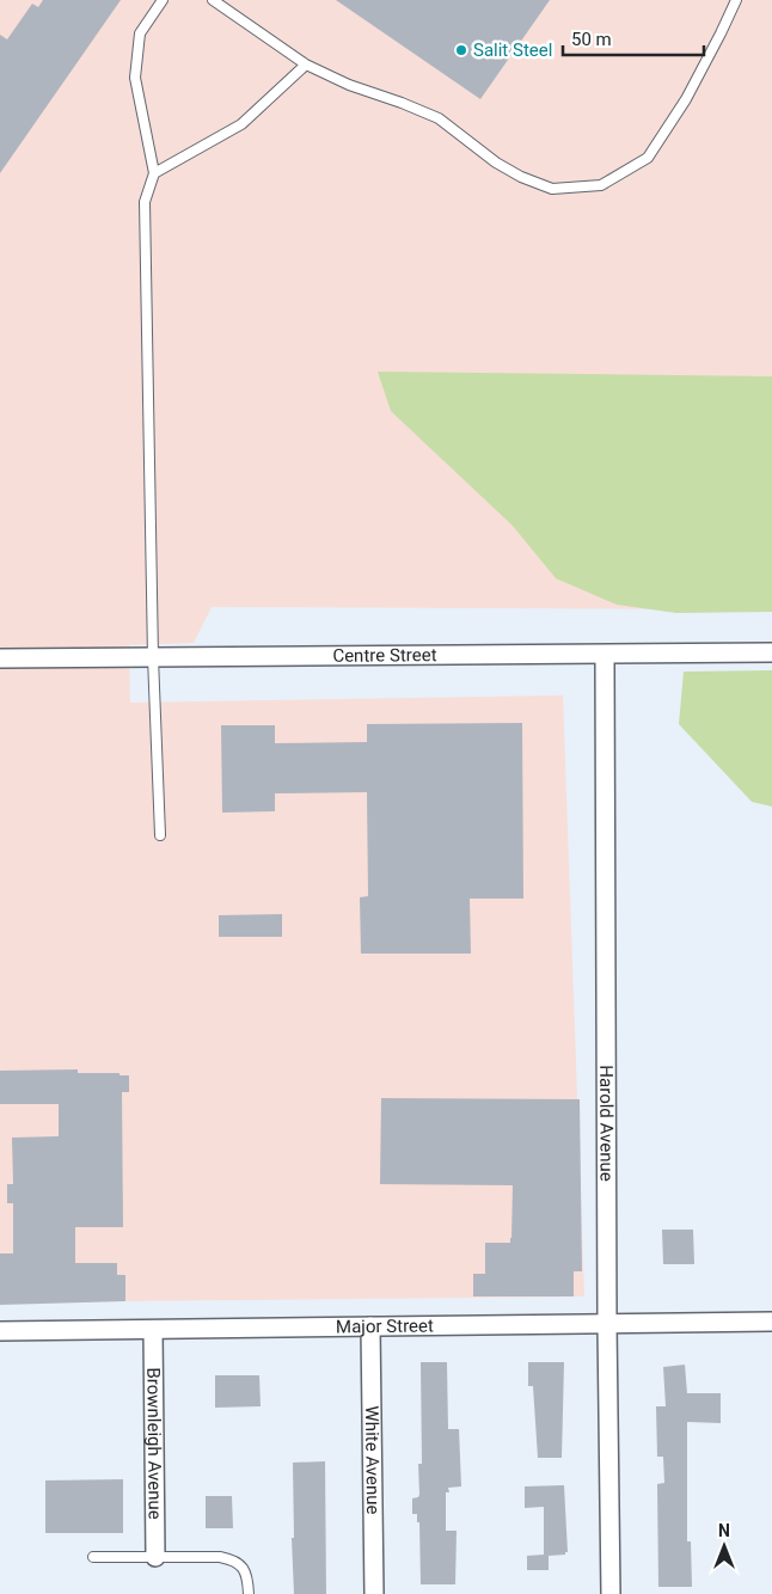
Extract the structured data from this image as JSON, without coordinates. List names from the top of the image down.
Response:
{
  "streets": {
    "street": [
      "Centre Street",
      "Harold Avenue",
      "Major Street",
      "Brownleigh Avenue",
      "White Avenue"
    ]
  },
  "crossings": [
    ["Centre Street", "Harold Avenue"],
    ["Harold Avenue", "Major Street"],
    ["Major Street", "Brownleigh Avenue"],
    ["Major Street", "White Avenue"]
  ],
  "places": ["Salit Steel"],
  "scale_bar": "50 m",
  "north": "top"
}
